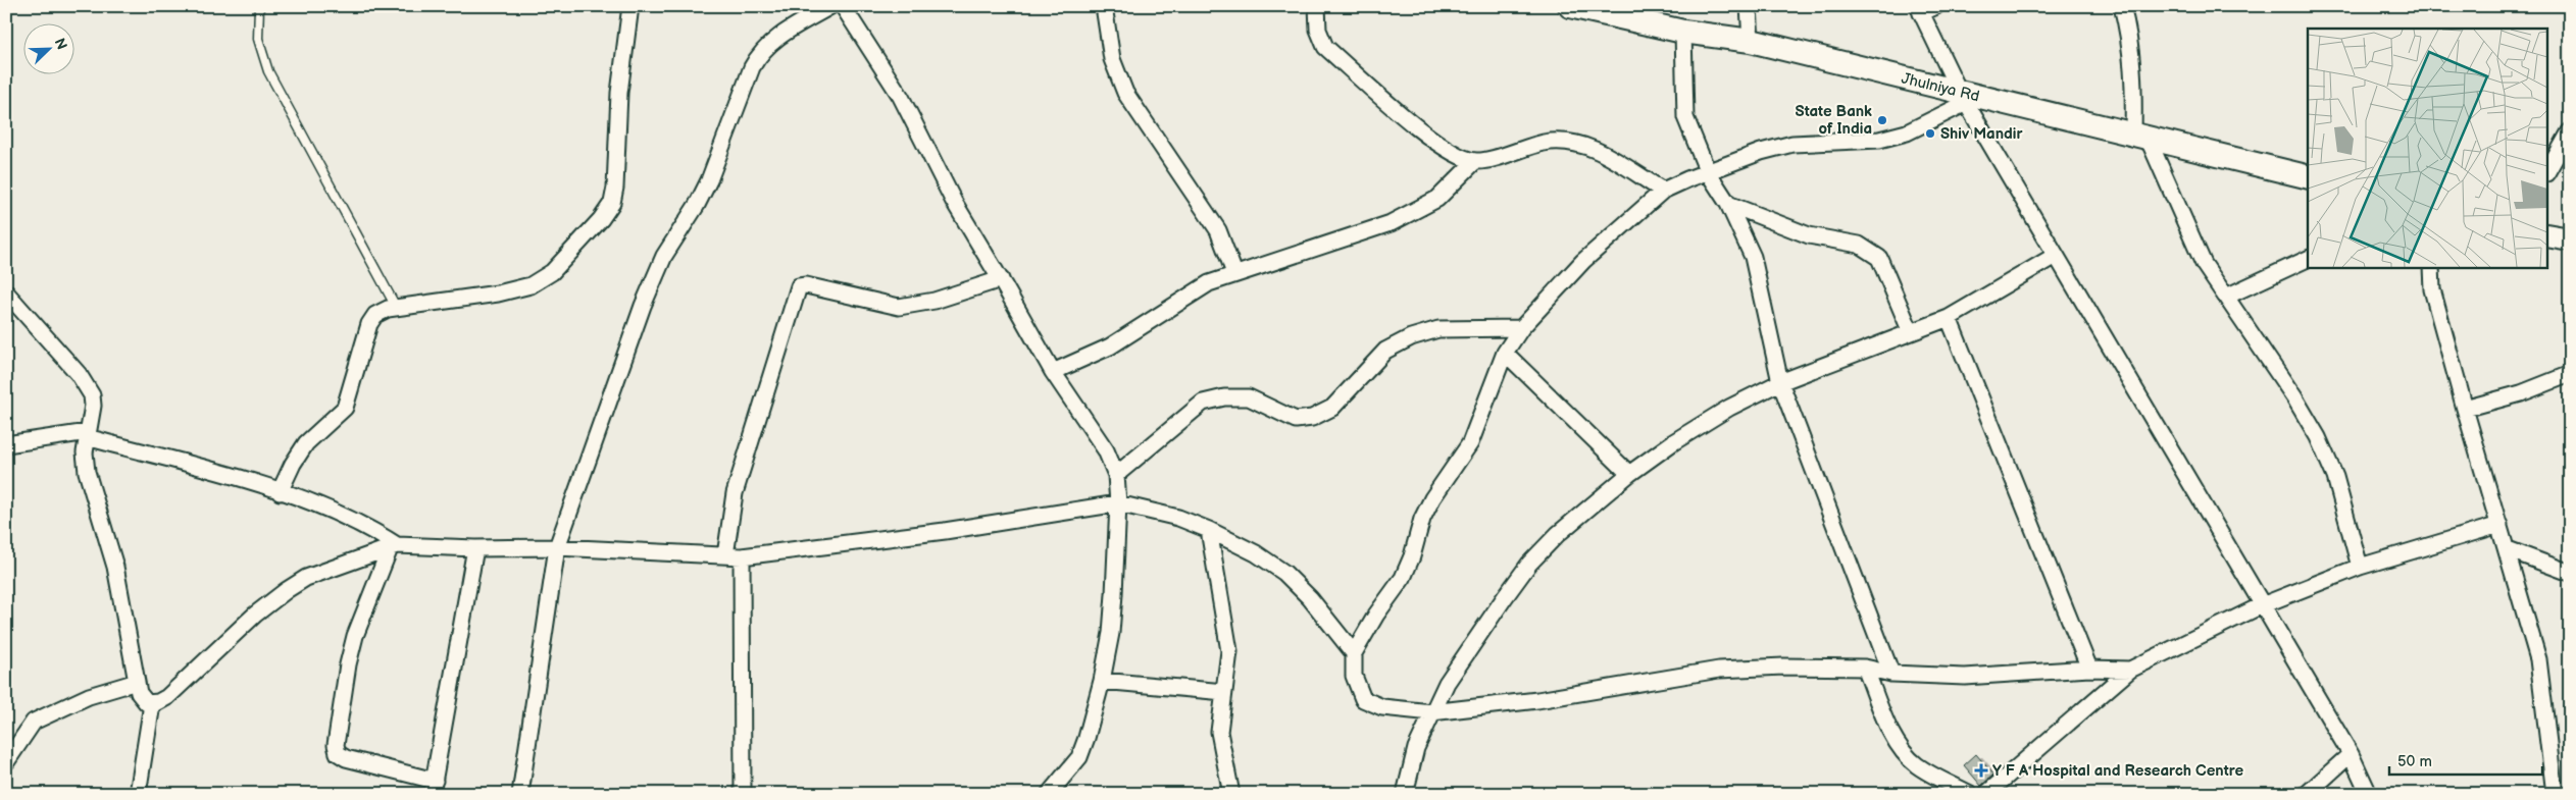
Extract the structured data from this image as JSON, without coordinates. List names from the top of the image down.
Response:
{
  "streets": {
    "street": ["Jhulniya Rd"]
  },
  "places": {
    "other": ["State Bank of India", "Shiv Mandir"],
    "health": ["Y F A Hospital and Research Centre"]
  },
  "scale_bar": "50 m",
  "north": "top right"
}
